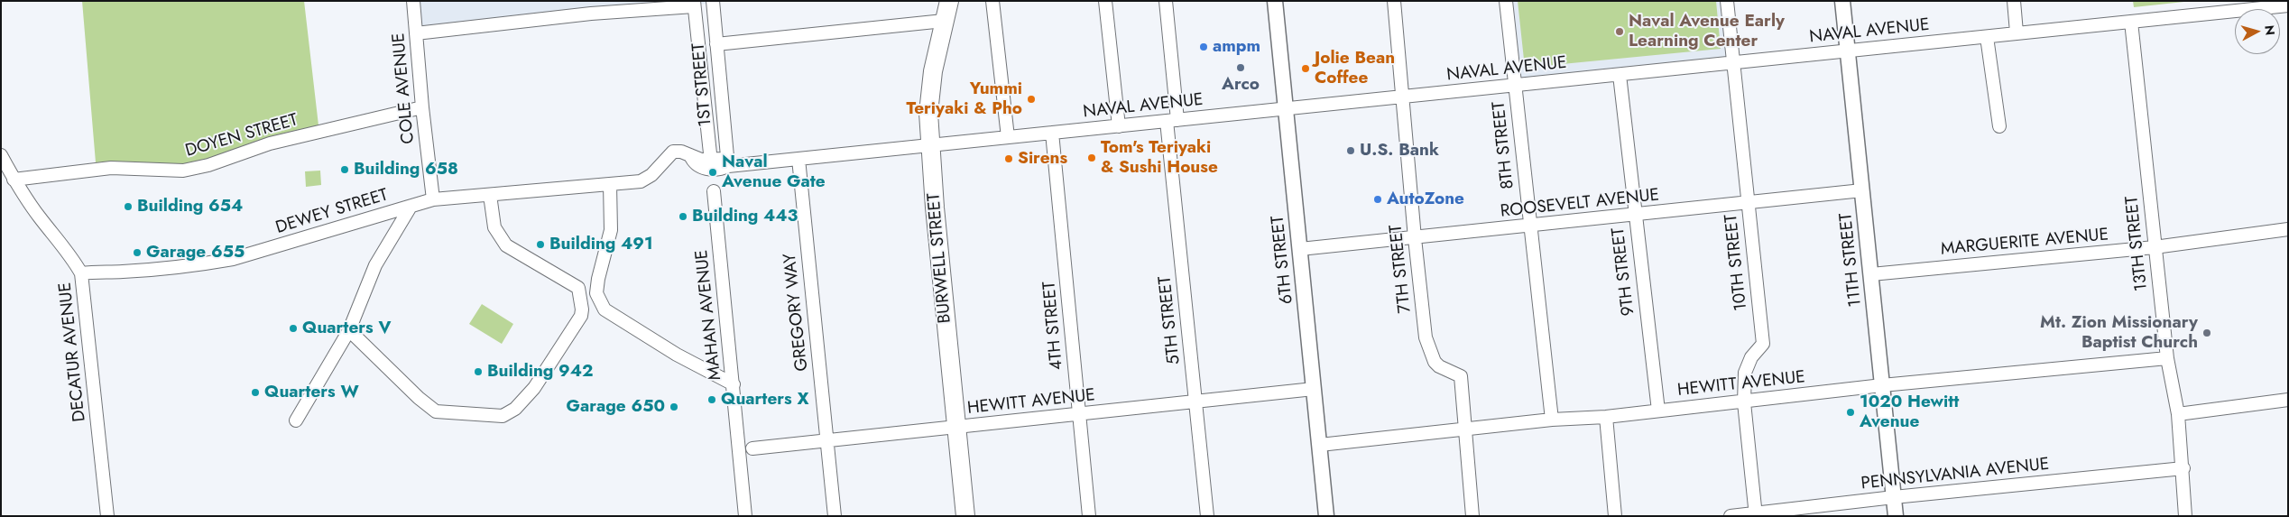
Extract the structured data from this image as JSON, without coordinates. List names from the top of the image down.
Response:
{
  "streets": {
    "highway": ["BURWELL STREET"],
    "main road": ["6TH STREET", "11TH STREET"],
    "street": [
      "NAVAL AVENUE",
      "1ST STREET",
      "COLE AVENUE",
      "DOYEN STREET",
      "8TH STREET",
      "ROOSEVELT AVENUE",
      "DEWEY STREET",
      "MARGUERITE AVENUE",
      "13TH STREET",
      "10TH STREET",
      "7TH STREET",
      "9TH STREET",
      "GREGORY WAY",
      "MAHAN AVENUE",
      "5TH STREET",
      "4TH STREET",
      "DECATUR AVENUE",
      "HEWITT AVENUE",
      "PENNSYLVANIA AVENUE"
    ]
  },
  "crossings": [
    ["NAVAL AVENUE", "1ST STREET"],
    ["NAVAL AVENUE", "8TH STREET"],
    ["NAVAL AVENUE", "13TH STREET"],
    ["NAVAL AVENUE", "BURWELL STREET"],
    ["NAVAL AVENUE", "6TH STREET"],
    ["NAVAL AVENUE", "11TH STREET"],
    ["NAVAL AVENUE", "10TH STREET"],
    ["NAVAL AVENUE", "7TH STREET"],
    ["NAVAL AVENUE", "9TH STREET"],
    ["NAVAL AVENUE", "GREGORY WAY"],
    ["NAVAL AVENUE", "5TH STREET"],
    ["NAVAL AVENUE", "4TH STREET"],
    ["COLE AVENUE", "DOYEN STREET"],
    ["COLE AVENUE", "DEWEY STREET"],
    ["DOYEN STREET", "DECATUR AVENUE"],
    ["8TH STREET", "ROOSEVELT AVENUE"],
    ["8TH STREET", "HEWITT AVENUE"],
    ["ROOSEVELT AVENUE", "6TH STREET"],
    ["ROOSEVELT AVENUE", "11TH STREET"],
    ["ROOSEVELT AVENUE", "10TH STREET"],
    ["ROOSEVELT AVENUE", "7TH STREET"],
    ["ROOSEVELT AVENUE", "9TH STREET"],
    ["DEWEY STREET", "DECATUR AVENUE"],
    ["MARGUERITE AVENUE", "13TH STREET"],
    ["MARGUERITE AVENUE", "11TH STREET"],
    ["13TH STREET", "HEWITT AVENUE"],
    ["13TH STREET", "PENNSYLVANIA AVENUE"],
    ["BURWELL STREET", "HEWITT AVENUE"],
    ["6TH STREET", "HEWITT AVENUE"],
    ["11TH STREET", "HEWITT AVENUE"],
    ["11TH STREET", "PENNSYLVANIA AVENUE"],
    ["10TH STREET", "HEWITT AVENUE"],
    ["10TH STREET", "PENNSYLVANIA AVENUE"],
    ["7TH STREET", "HEWITT AVENUE"],
    ["9TH STREET", "HEWITT AVENUE"],
    ["GREGORY WAY", "HEWITT AVENUE"],
    ["5TH STREET", "HEWITT AVENUE"],
    ["4TH STREET", "HEWITT AVENUE"]
  ],
  "places": [
    "Naval Avenue Early Learning Center",
    "ampm",
    "Arco",
    "Jolie Bean Coffee",
    "Yummi Teriyaki & Pho",
    "U.S. Bank",
    "Tom's Teriyaki & Sushi House",
    "Sirens",
    "Building 658",
    "Naval Avenue Gate",
    "AutoZone",
    "Building 654",
    "Building 443",
    "Building 491",
    "Garage 655",
    "Quarters V",
    "Mt. Zion Missionary Baptist Church",
    "Building 942",
    "Quarters W",
    "Quarters X",
    "Garage 650",
    "1020 Hewitt Avenue"
  ],
  "north": "right"
}
